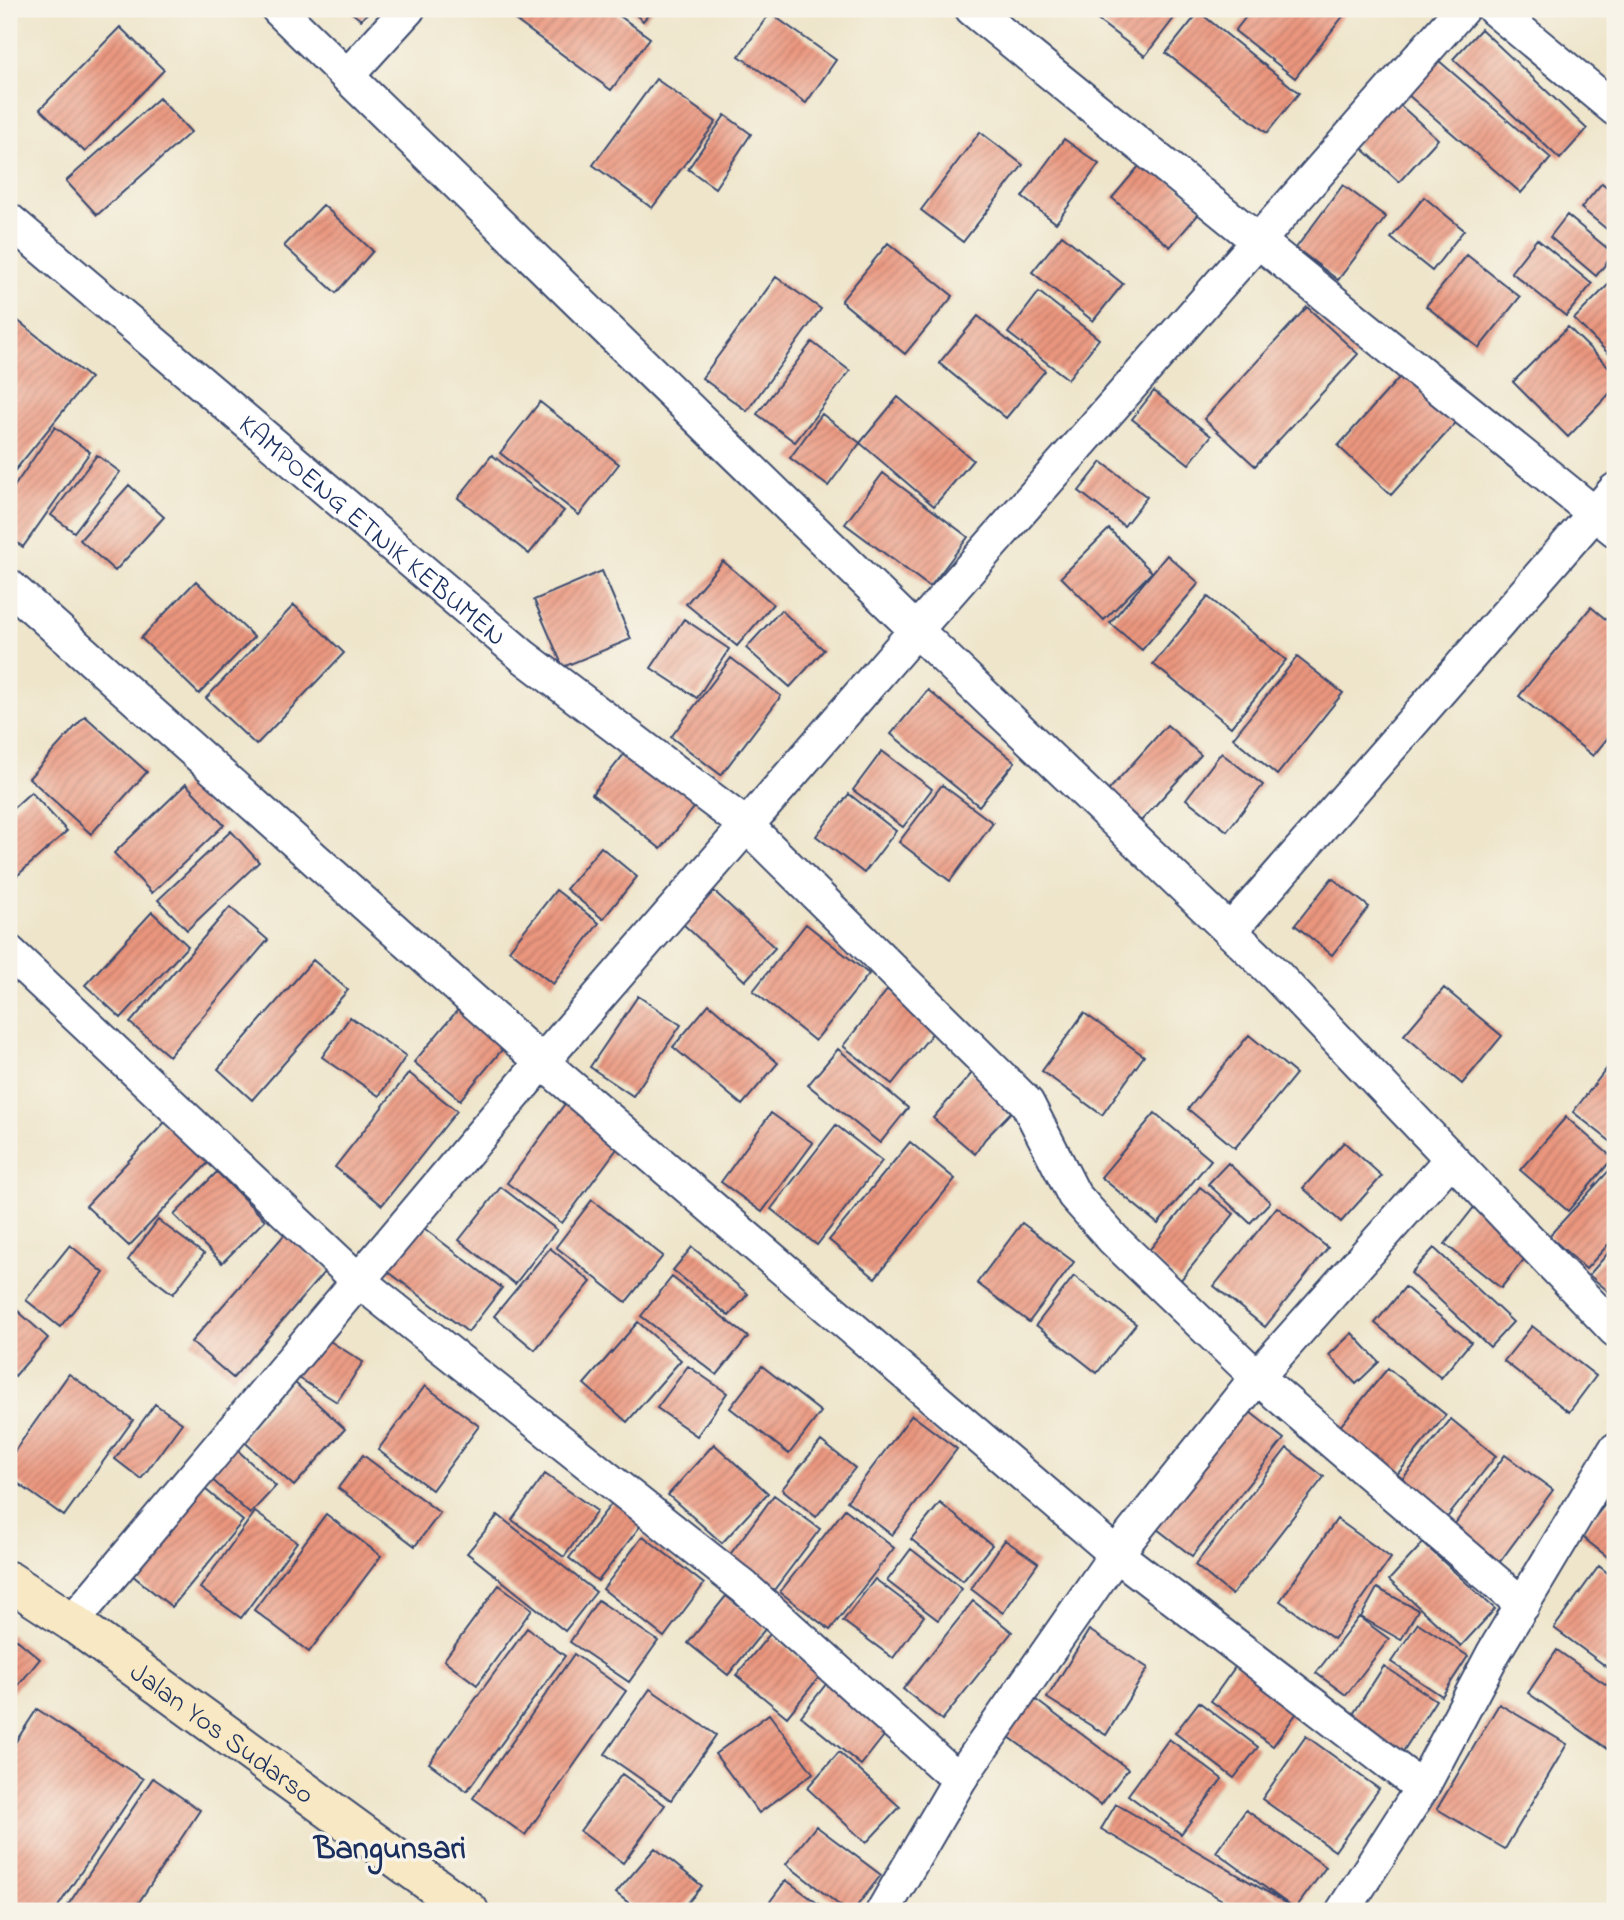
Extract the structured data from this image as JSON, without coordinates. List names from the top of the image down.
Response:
{
  "streets": {
    "main road": ["Jalan Yos Sudarso"],
    "street": ["KAMPOENG ETNIK KEBUMEN"]
  },
  "districts": ["Bangunsari"]
}
